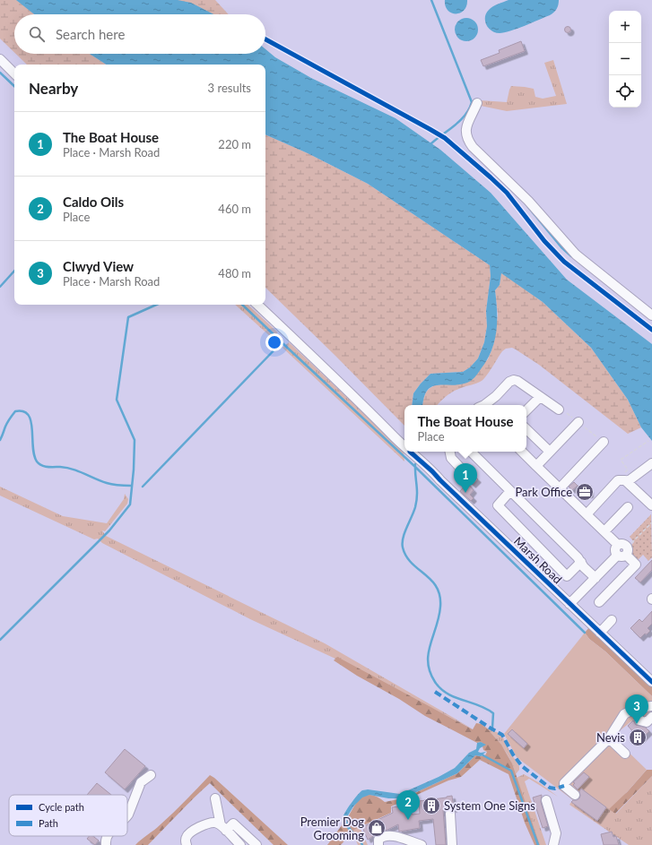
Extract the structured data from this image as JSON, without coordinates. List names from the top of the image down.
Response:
{
  "streets": {
    "street": ["Marsh Road"]
  },
  "places": {
    "office": ["Park Office"],
    "building": ["Nevis", "System One Signs"],
    "shop": ["Premier Dog Grooming"]
  },
  "legend": ["Cycle path", "Path"],
  "page": {
    "map_buttons": ["+", "−"],
    "search": "Search here",
    "heading": ["Nearby", "3 results"],
    "list": [
      {
        "mark": "1",
        "name": "The Boat House",
        "note": "Place · Marsh Road",
        "value": "220 m"
      },
      {
        "mark": "2",
        "name": "Caldo Oils",
        "note": "Place",
        "value": "460 m"
      },
      {
        "mark": "3",
        "name": "Clwyd View",
        "note": "Place · Marsh Road",
        "value": "480 m"
      }
    ],
    "popup": ["The Boat House", "Place"],
    "pins": ["1", "3", "2"]
  }
}
